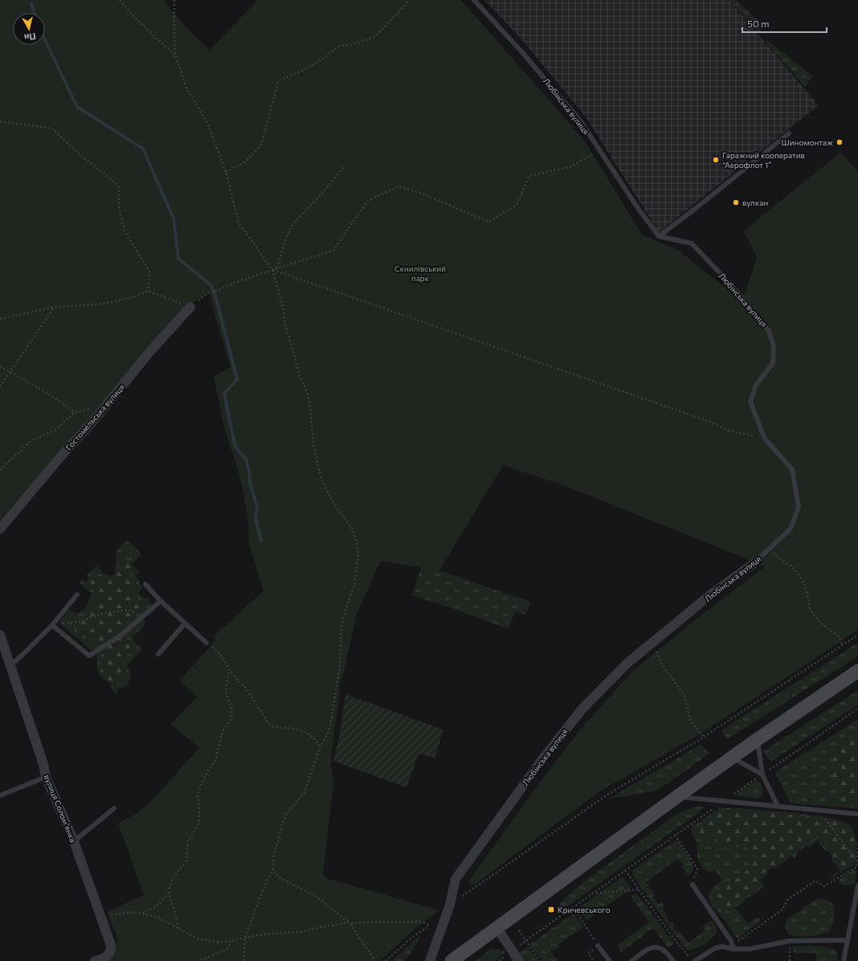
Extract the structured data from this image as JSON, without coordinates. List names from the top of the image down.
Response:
{
  "streets": {
    "street": ["Любінська вулиця", "Гостомельська вулиця", "вулиця Соломʼянка"]
  },
  "parks": ["Скнилівський парк"],
  "places": {
    "other": ["Шиномонтаж", "Гаражний кооператив “Аерофлот 1”", "вулкан"],
    "transit": ["Кричевського"]
  },
  "scale_bar": "50 m",
  "north": "bottom"
}
